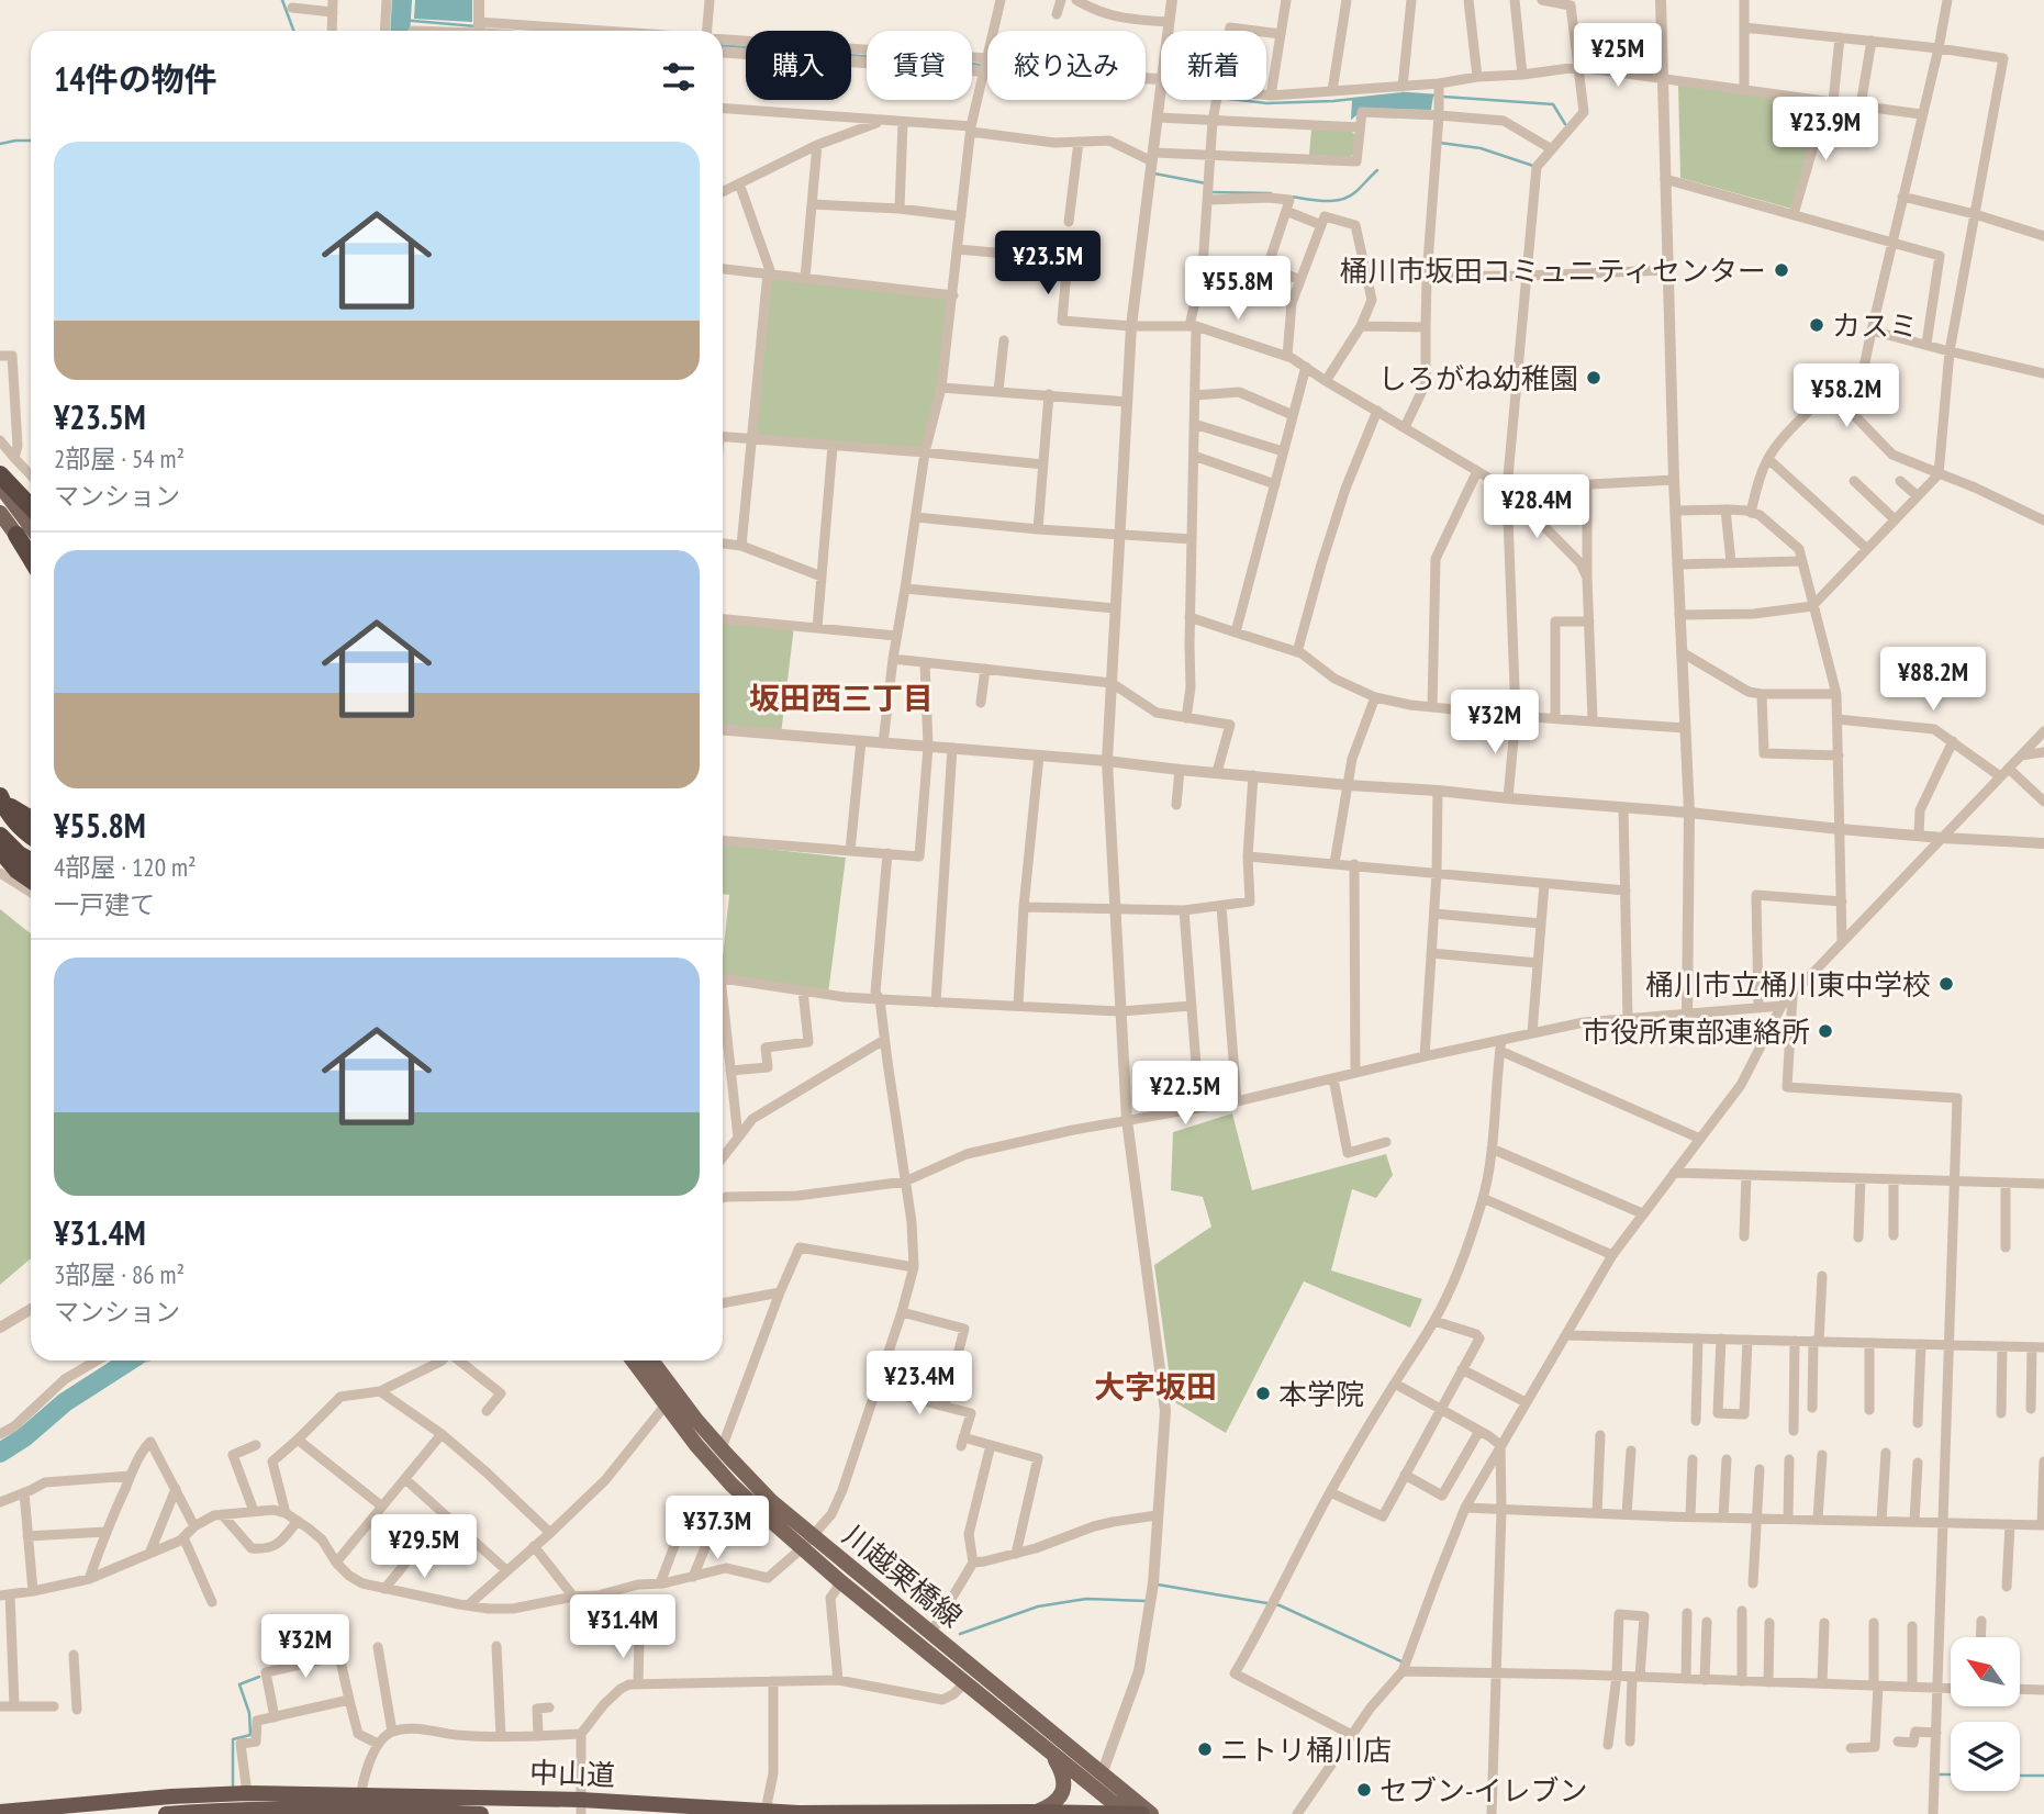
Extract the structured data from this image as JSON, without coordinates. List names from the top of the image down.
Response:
{
  "streets": {
    "highway": ["中山道"],
    "main road": ["川越栗橋線"]
  },
  "crossings": [
    ["川越栗橋線", "中山道"]
  ],
  "districts": ["坂田西三丁目", "大字坂田"],
  "places": [
    "桶川市坂田コミュニティセンター",
    "カスミ",
    "しろがね幼稚園",
    "桶川市立桶川東中学校",
    "市役所東部連絡所",
    "本学院",
    "ニトリ桶川店",
    "セブン-イレブン"
  ],
  "north": "top left",
  "page": {
    "price": [
      "¥25M",
      "¥23.9M",
      "¥23.5M",
      "¥55.8M",
      "¥58.2M",
      "¥28.4M",
      "¥88.2M",
      "¥32M",
      "¥22.5M",
      "¥23.4M",
      "¥37.3M",
      "¥29.5M",
      "¥31.4M",
      "¥32M"
    ],
    "chip": [
      "購入",
      "賃貸",
      "絞り込み",
      "新着"
    ],
    "heading": "14件の物件",
    "list": [
      {
        "name": "¥23.5M",
        "note": "2部屋 · 54 m² · マンション"
      },
      {
        "name": "¥55.8M",
        "note": "4部屋 · 120 m² · 一戸建て"
      },
      {
        "name": "¥31.4M",
        "note": "3部屋 · 86 m² · マンション"
      }
    ]
  }
}
